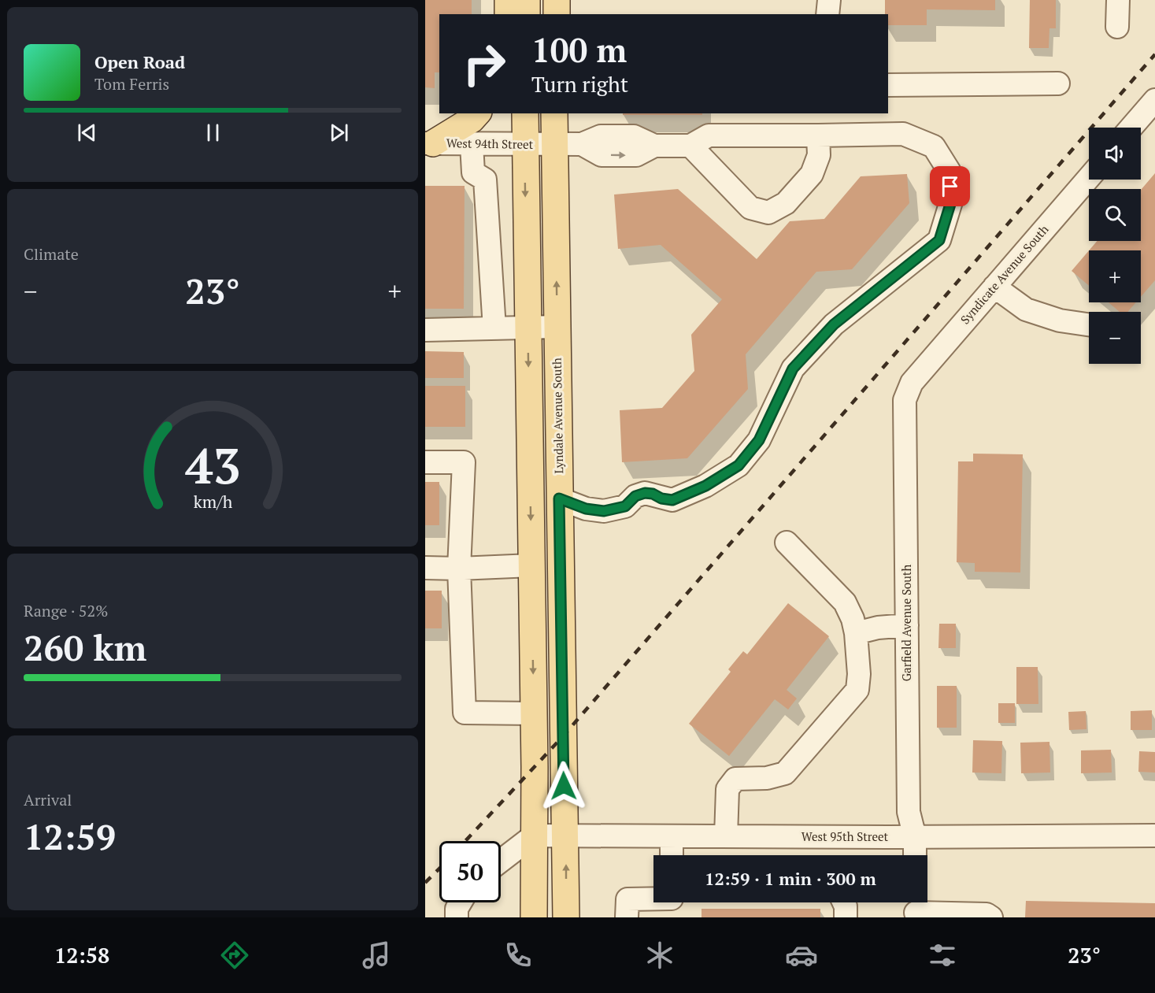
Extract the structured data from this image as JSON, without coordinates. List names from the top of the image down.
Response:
{
  "streets": {
    "main road": ["Lyndale Avenue South"],
    "street": [
      "West 94th Street",
      "Syndicate Avenue South",
      "Garfield Avenue South",
      "West 95th Street"
    ]
  },
  "crossings": [
    ["West 94th Street", "Lyndale Avenue South"],
    ["Syndicate Avenue South", "Garfield Avenue South"],
    ["Lyndale Avenue South", "West 95th Street"],
    ["Garfield Avenue South", "West 95th Street"]
  ],
  "page": {
    "turn": ["100 m", "Turn right"],
    "song": ["Open Road", "Tom Ferris"],
    "map_buttons": ["+", "−"],
    "tile": [
      "Climate",
      ["Range · 52%", "260 km"],
      ["Arrival", "12:59"]
    ],
    "heat": ["−", "23°", "+"],
    "limit": "50",
    "trip": "12:59 · 1 min · 300 m",
    "tabs": ["12:58", "23°"],
    "gauge": ["43", "km/h"]
  }
}
